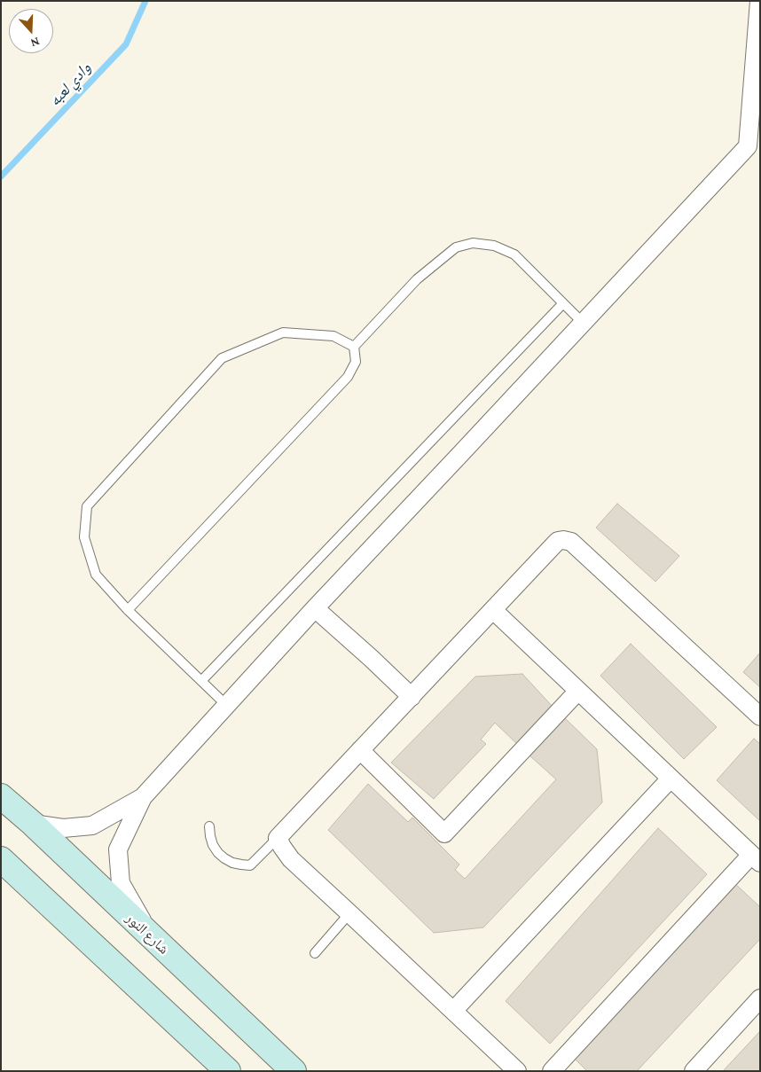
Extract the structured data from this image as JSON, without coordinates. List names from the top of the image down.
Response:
{
  "streets": {
    "street": ["شارع النور"]
  },
  "water": ["وادي لعبه"],
  "north": "bottom"
}
